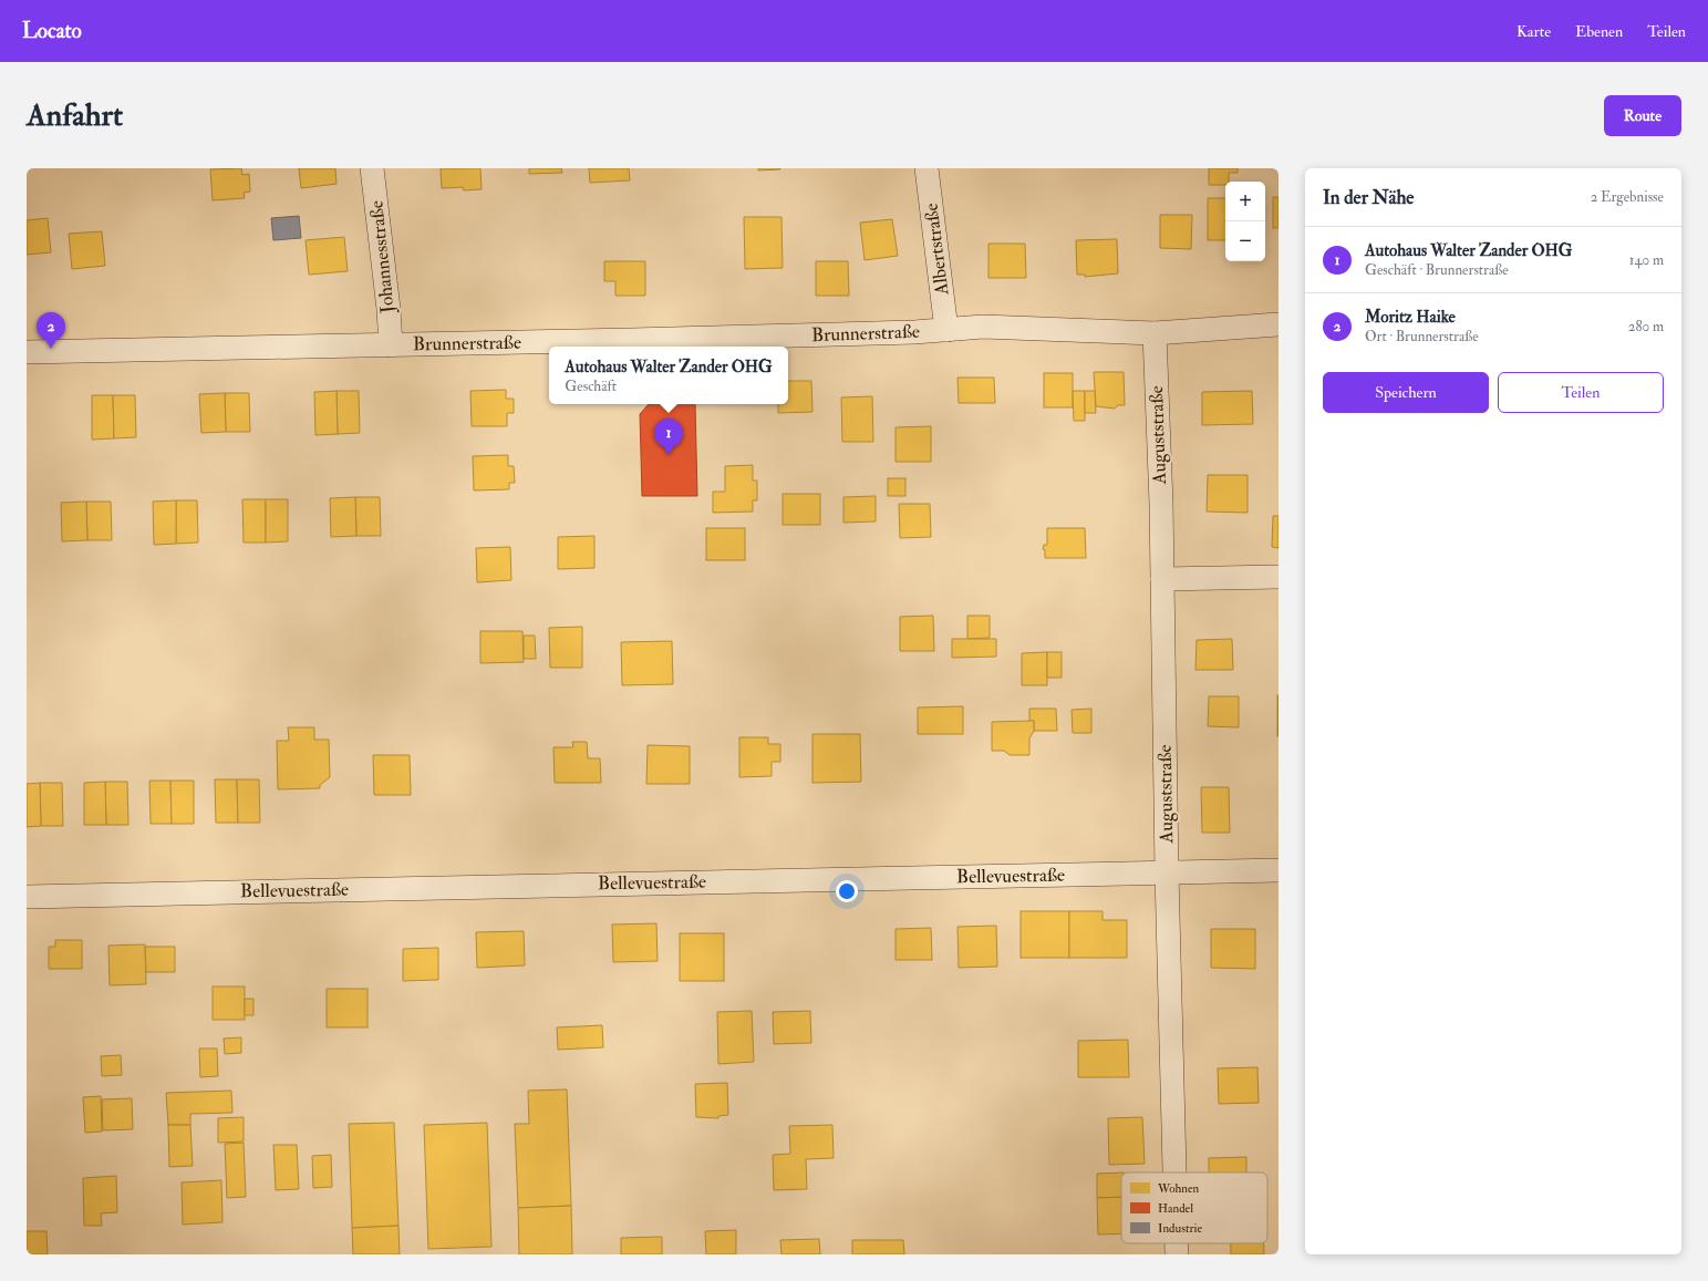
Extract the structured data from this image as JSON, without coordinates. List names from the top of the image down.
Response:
{
  "streets": {
    "street": [
      "Albertstraße",
      "Johannesstraße",
      "Brunnerstraße",
      "Auguststraße",
      "Bellevuestraße"
    ]
  },
  "crossings": [
    ["Albertstraße", "Brunnerstraße"],
    ["Johannesstraße", "Brunnerstraße"],
    ["Brunnerstraße", "Auguststraße"],
    ["Auguststraße", "Bellevuestraße"]
  ],
  "legend": ["Wohnen", "Handel", "Industrie"],
  "page": {
    "header": "Locato",
    "nav": ["Karte", "Ebenen", "Teilen"],
    "buttons": [
      "Route",
      ["Speichern", "Teilen"]
    ],
    "title": "Anfahrt",
    "heading": ["In der Nähe", "2 Ergebnisse"],
    "map_buttons": ["+", "−"],
    "list": [
      {
        "mark": "1",
        "name": "Autohaus Walter Zander OHG",
        "note": "Geschäft · Brunnerstraße",
        "value": "140 m"
      },
      {
        "mark": "2",
        "name": "Moritz Haike",
        "note": "Ort · Brunnerstraße",
        "value": "280 m"
      }
    ],
    "pins": ["2", "1"],
    "popup": ["Autohaus Walter Zander OHG", "Geschäft"]
  }
}
